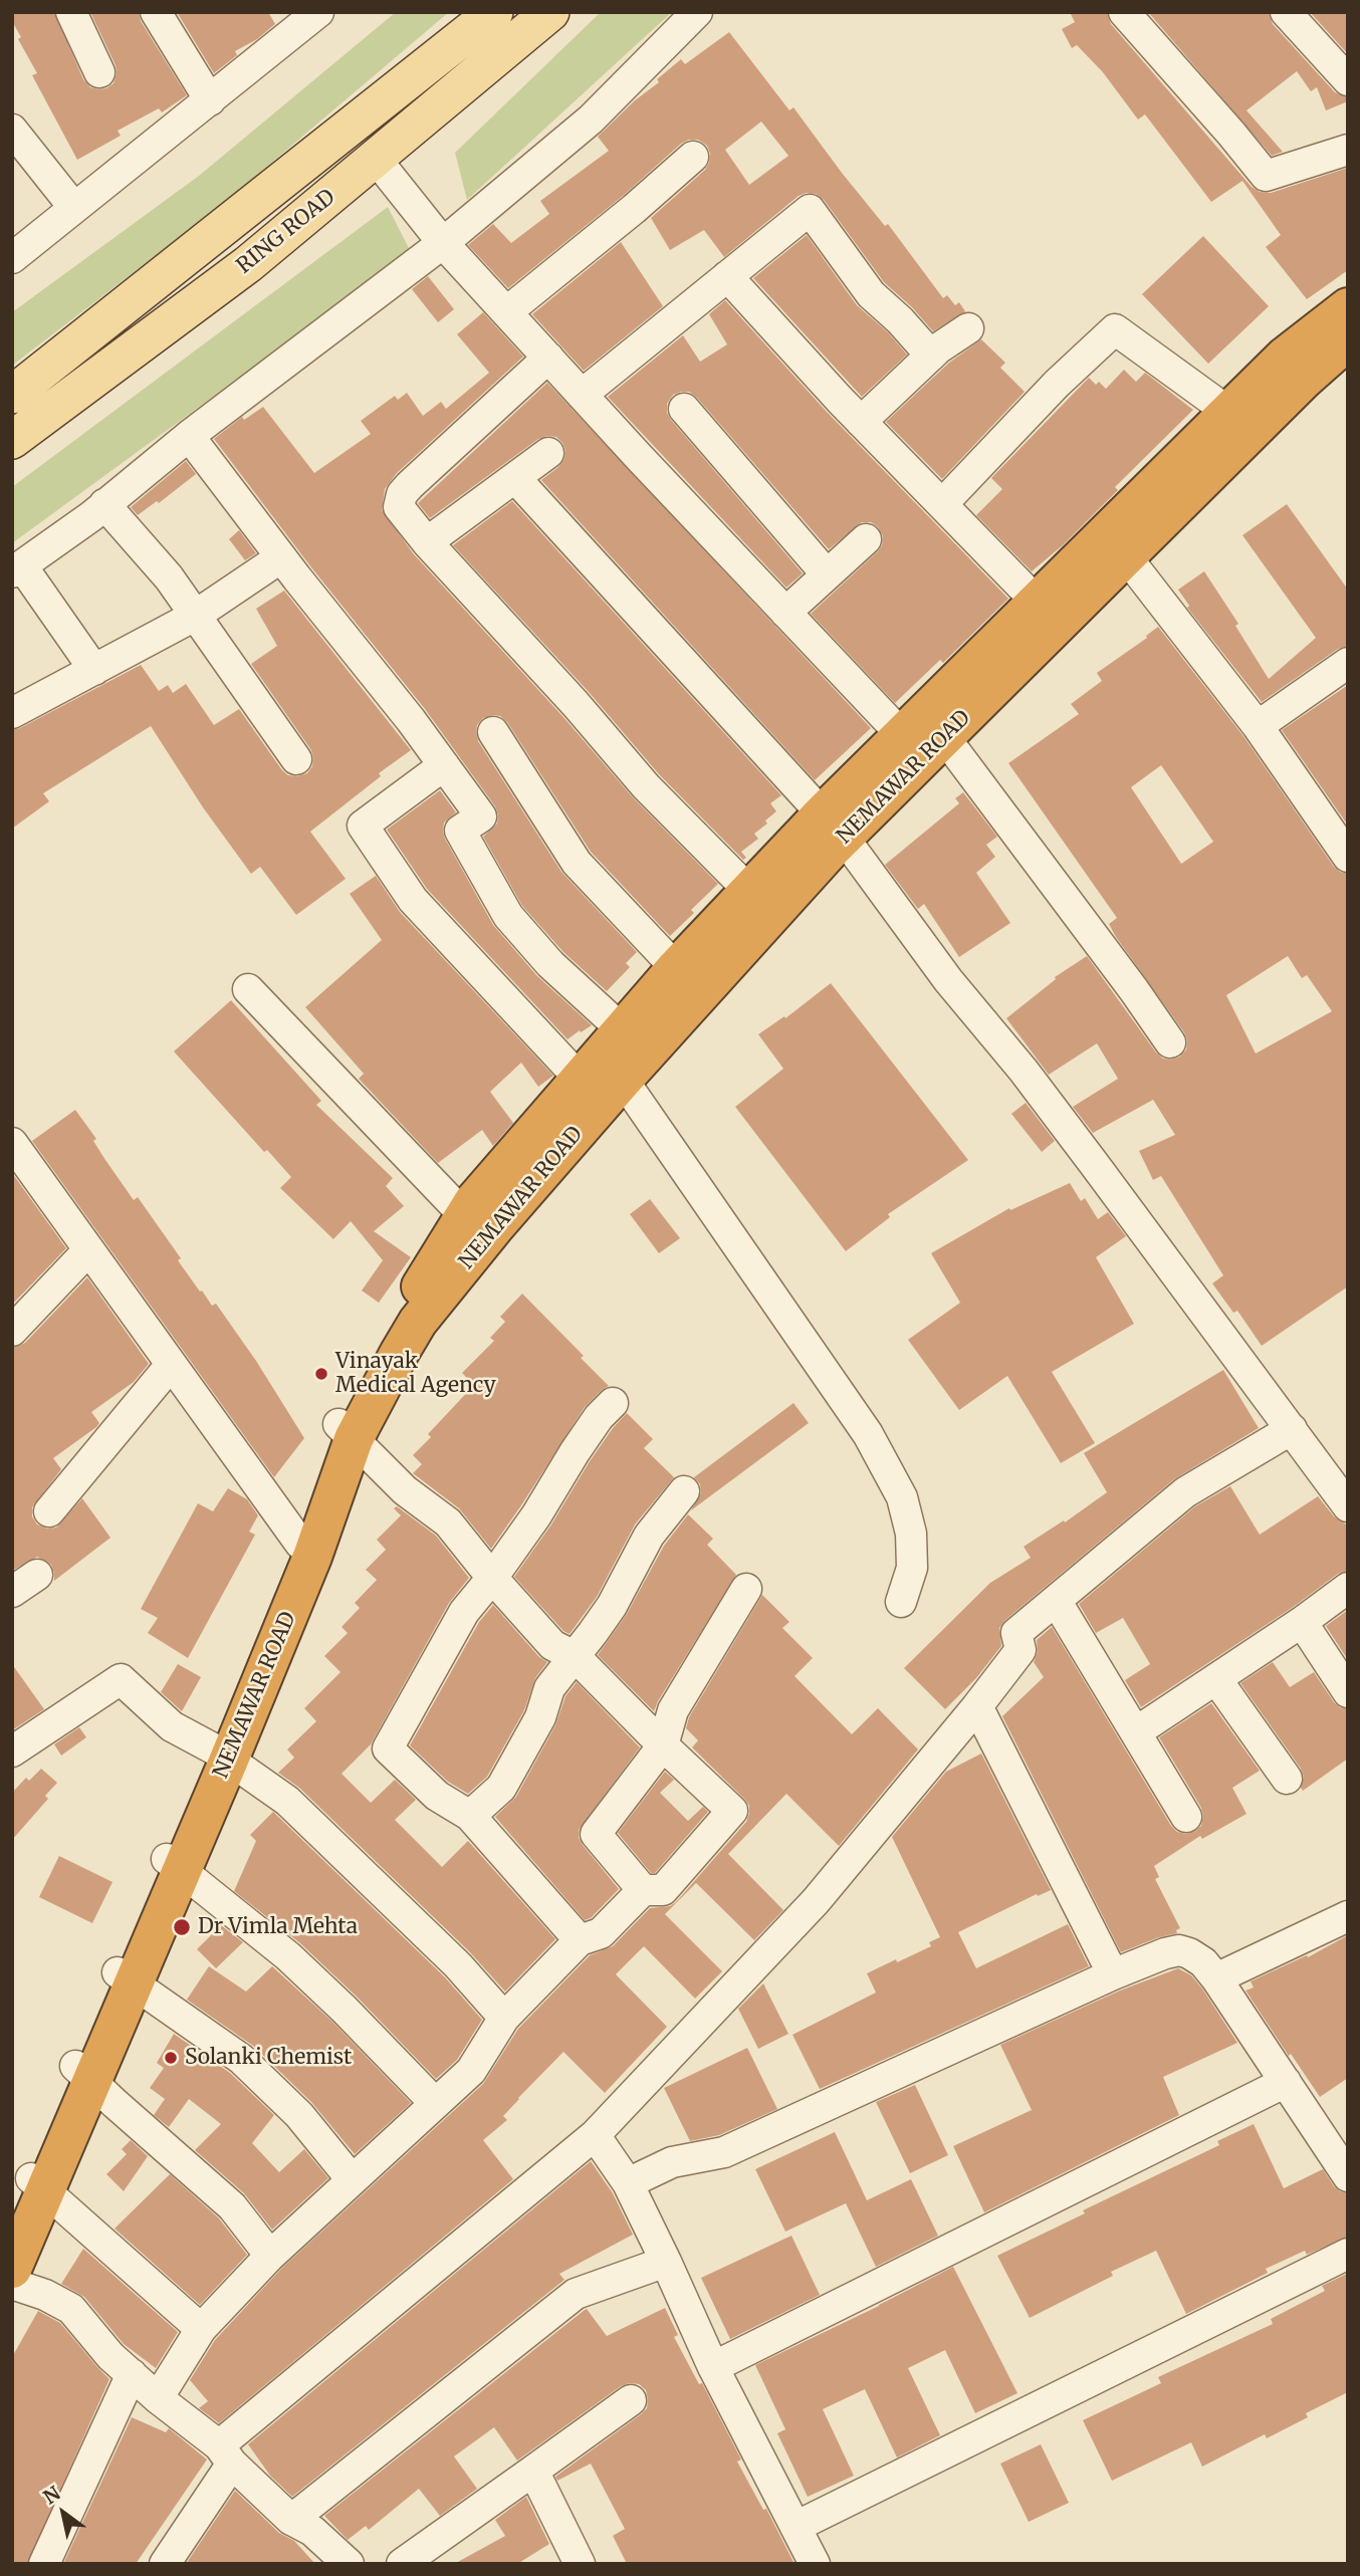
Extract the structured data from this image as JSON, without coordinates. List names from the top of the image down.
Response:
{
  "streets": {
    "highway": ["NEMAWAR ROAD"],
    "main road": ["RING ROAD"]
  },
  "places": ["Vinayak Medical Agency", "Dr Vimla Mehta", "Solanki Chemist"],
  "north": "top left"
}
